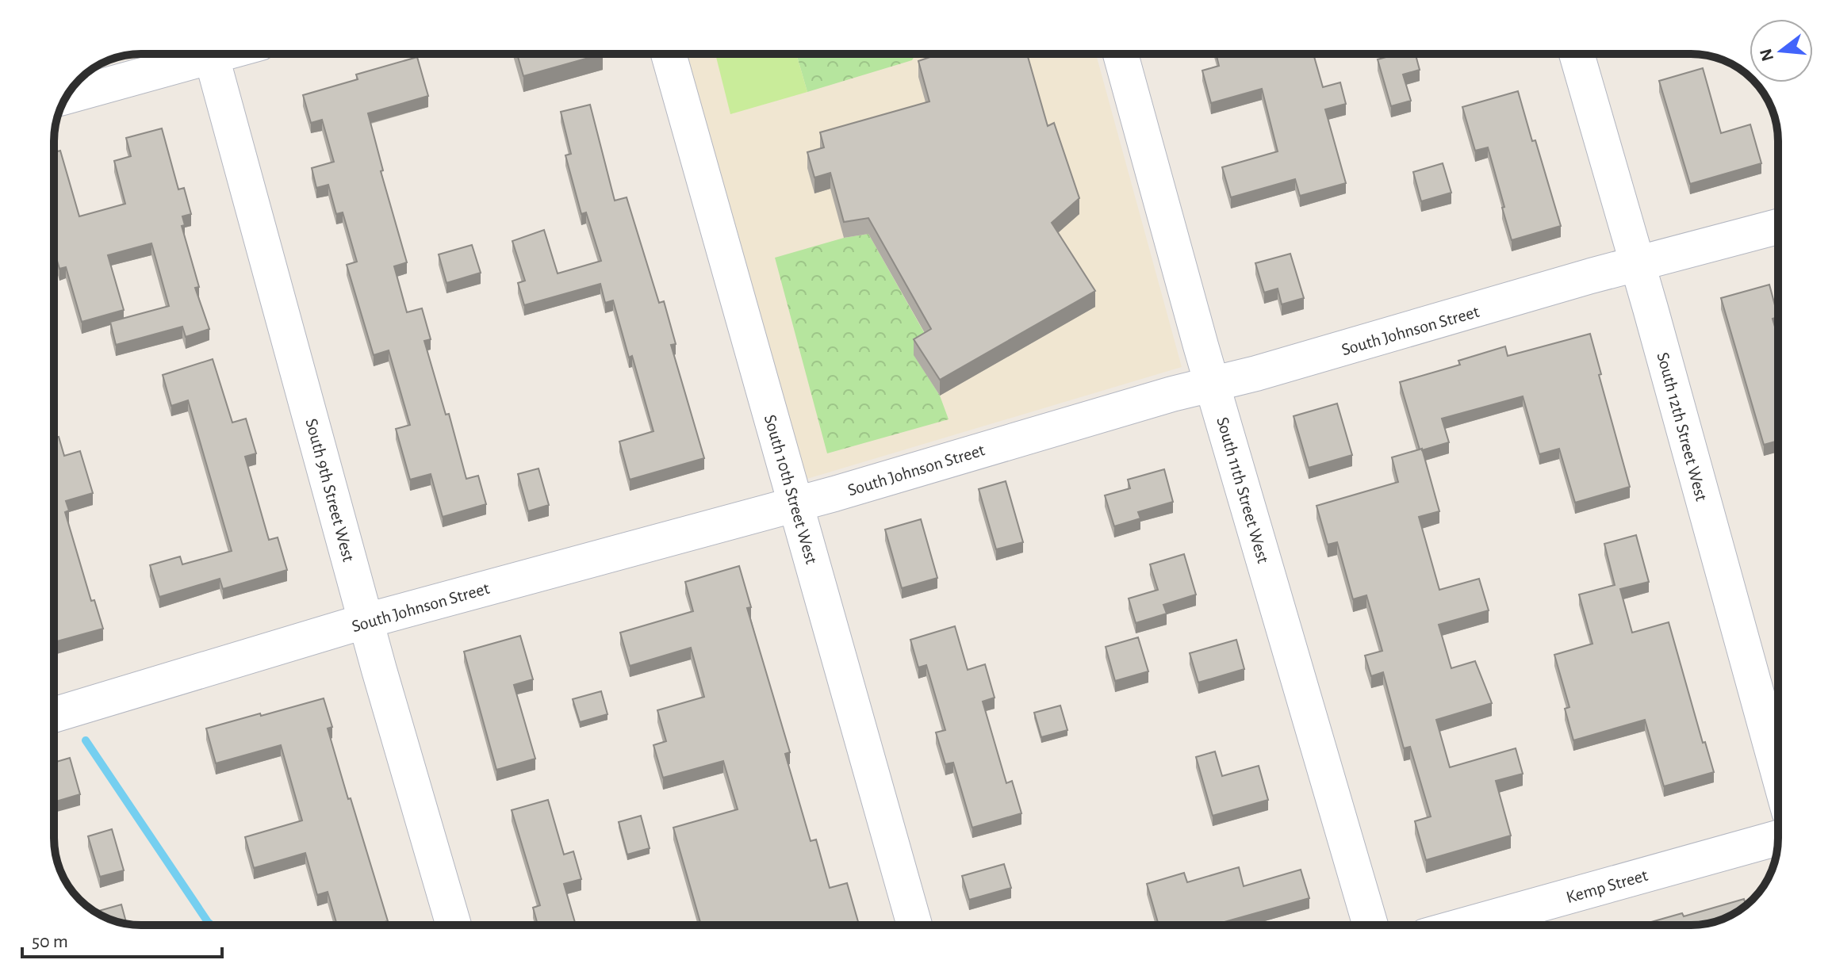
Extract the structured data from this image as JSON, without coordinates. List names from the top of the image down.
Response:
{
  "streets": {
    "street": [
      "South Johnson Street",
      "South 12th Street West",
      "South 10th Street West",
      "South 9th Street West",
      "South 11th Street West",
      "Kemp Street"
    ]
  },
  "crossings": [
    ["South Johnson Street", "South 12th Street West"],
    ["South Johnson Street", "South 10th Street West"],
    ["South Johnson Street", "South 9th Street West"],
    ["South Johnson Street", "South 11th Street West"]
  ],
  "scale_bar": "50 m",
  "north": "left"
}
